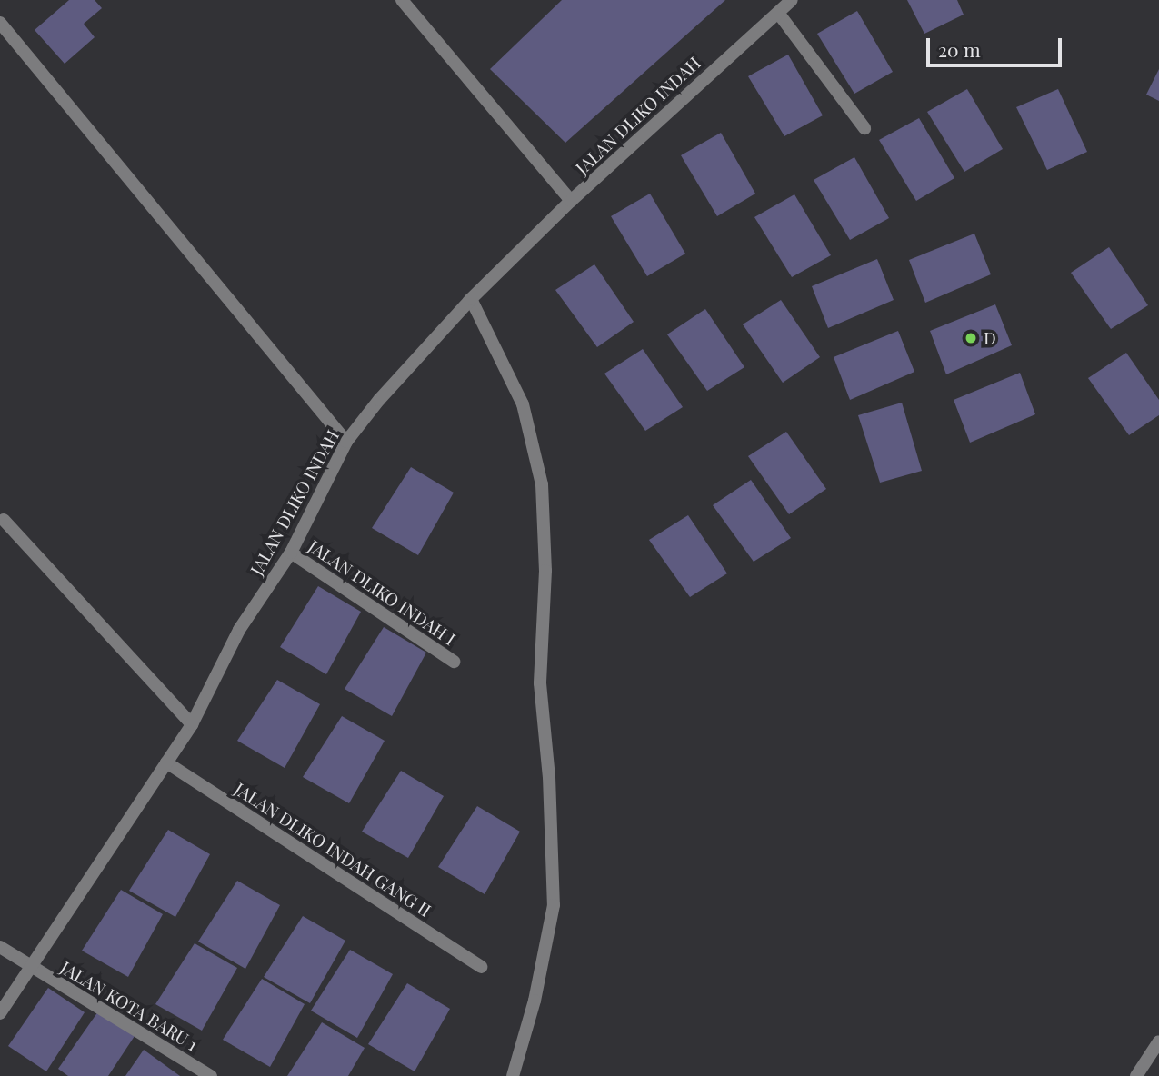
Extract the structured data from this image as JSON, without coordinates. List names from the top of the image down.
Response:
{
  "streets": {
    "street": [
      "JALAN DLIKO INDAH",
      "JALAN DLIKO INDAH I",
      "JALAN DLIKO INDAH GANG II",
      "JALAN KOTA BARU 1"
    ]
  },
  "crossings": [
    ["JALAN DLIKO INDAH", "JALAN DLIKO INDAH I"],
    ["JALAN DLIKO INDAH", "JALAN DLIKO INDAH GANG II"],
    ["JALAN DLIKO INDAH", "JALAN KOTA BARU 1"]
  ],
  "places": ["D"],
  "scale_bar": "20 m"
}
